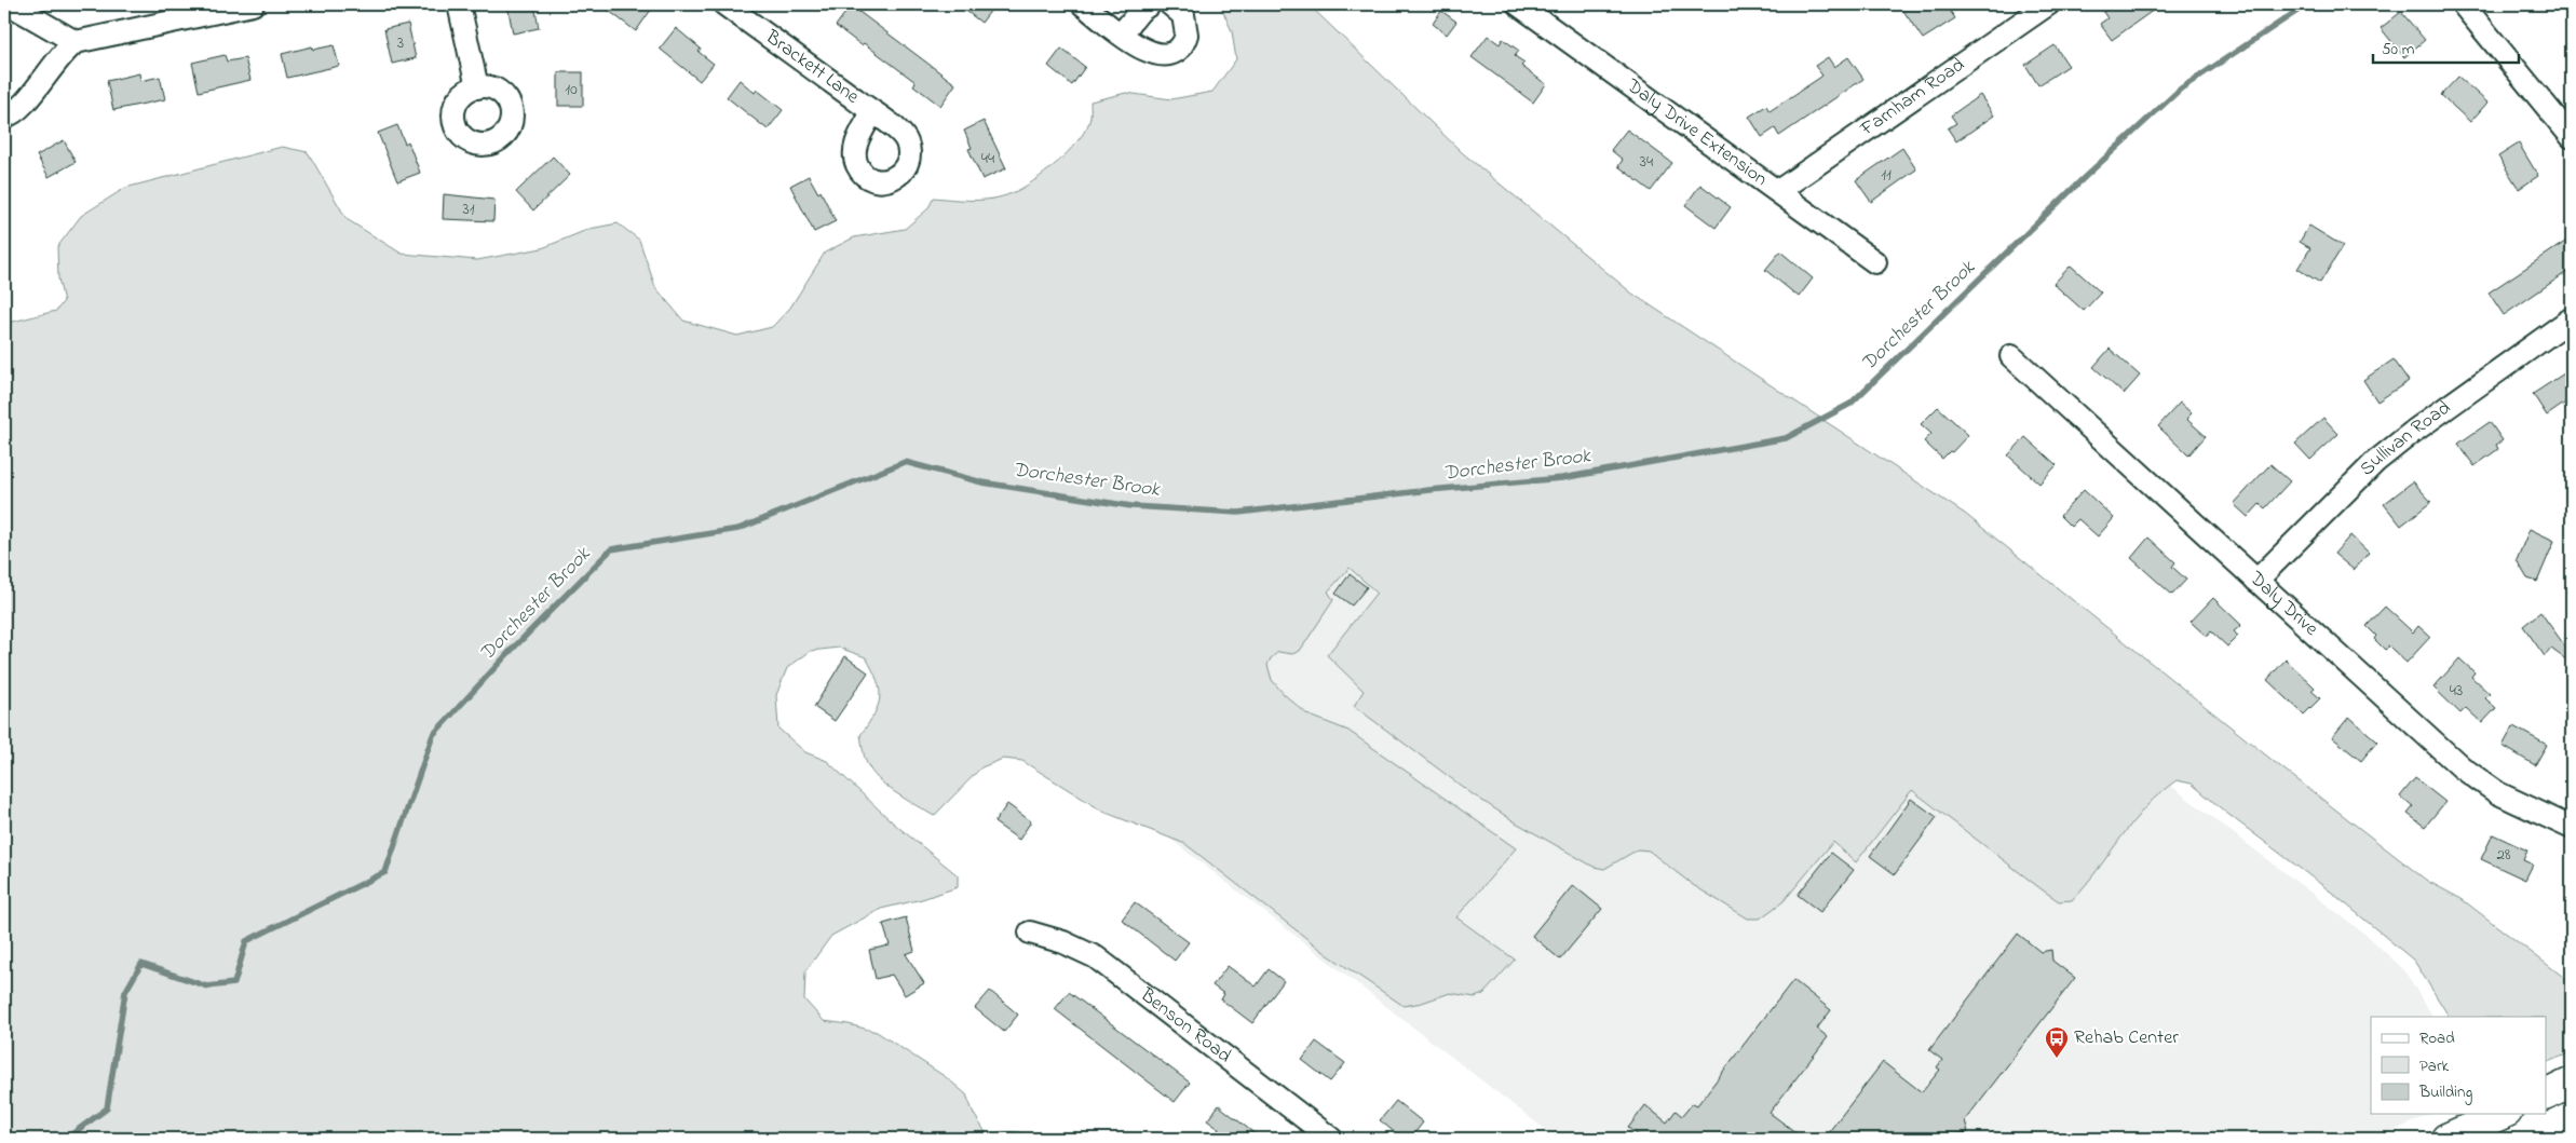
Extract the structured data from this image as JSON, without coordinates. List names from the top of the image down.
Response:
{
  "streets": {
    "street": [
      "Brackett Lane",
      "Farnham Road",
      "Daly Drive Extension",
      "Sullivan Road",
      "Daly Drive",
      "Benson Road"
    ]
  },
  "crossings": [
    ["Farnham Road", "Daly Drive Extension"],
    ["Sullivan Road", "Daly Drive"]
  ],
  "water": ["Dorchester Brook"],
  "places": {
    "bus stop": ["Rehab Center"]
  },
  "house_numbers": [
    "3",
    "10",
    "44",
    "34",
    "11",
    "31",
    "43",
    "28"
  ],
  "legend": ["Road", "Park", "Building"],
  "scale_bar": "50 m"
}
